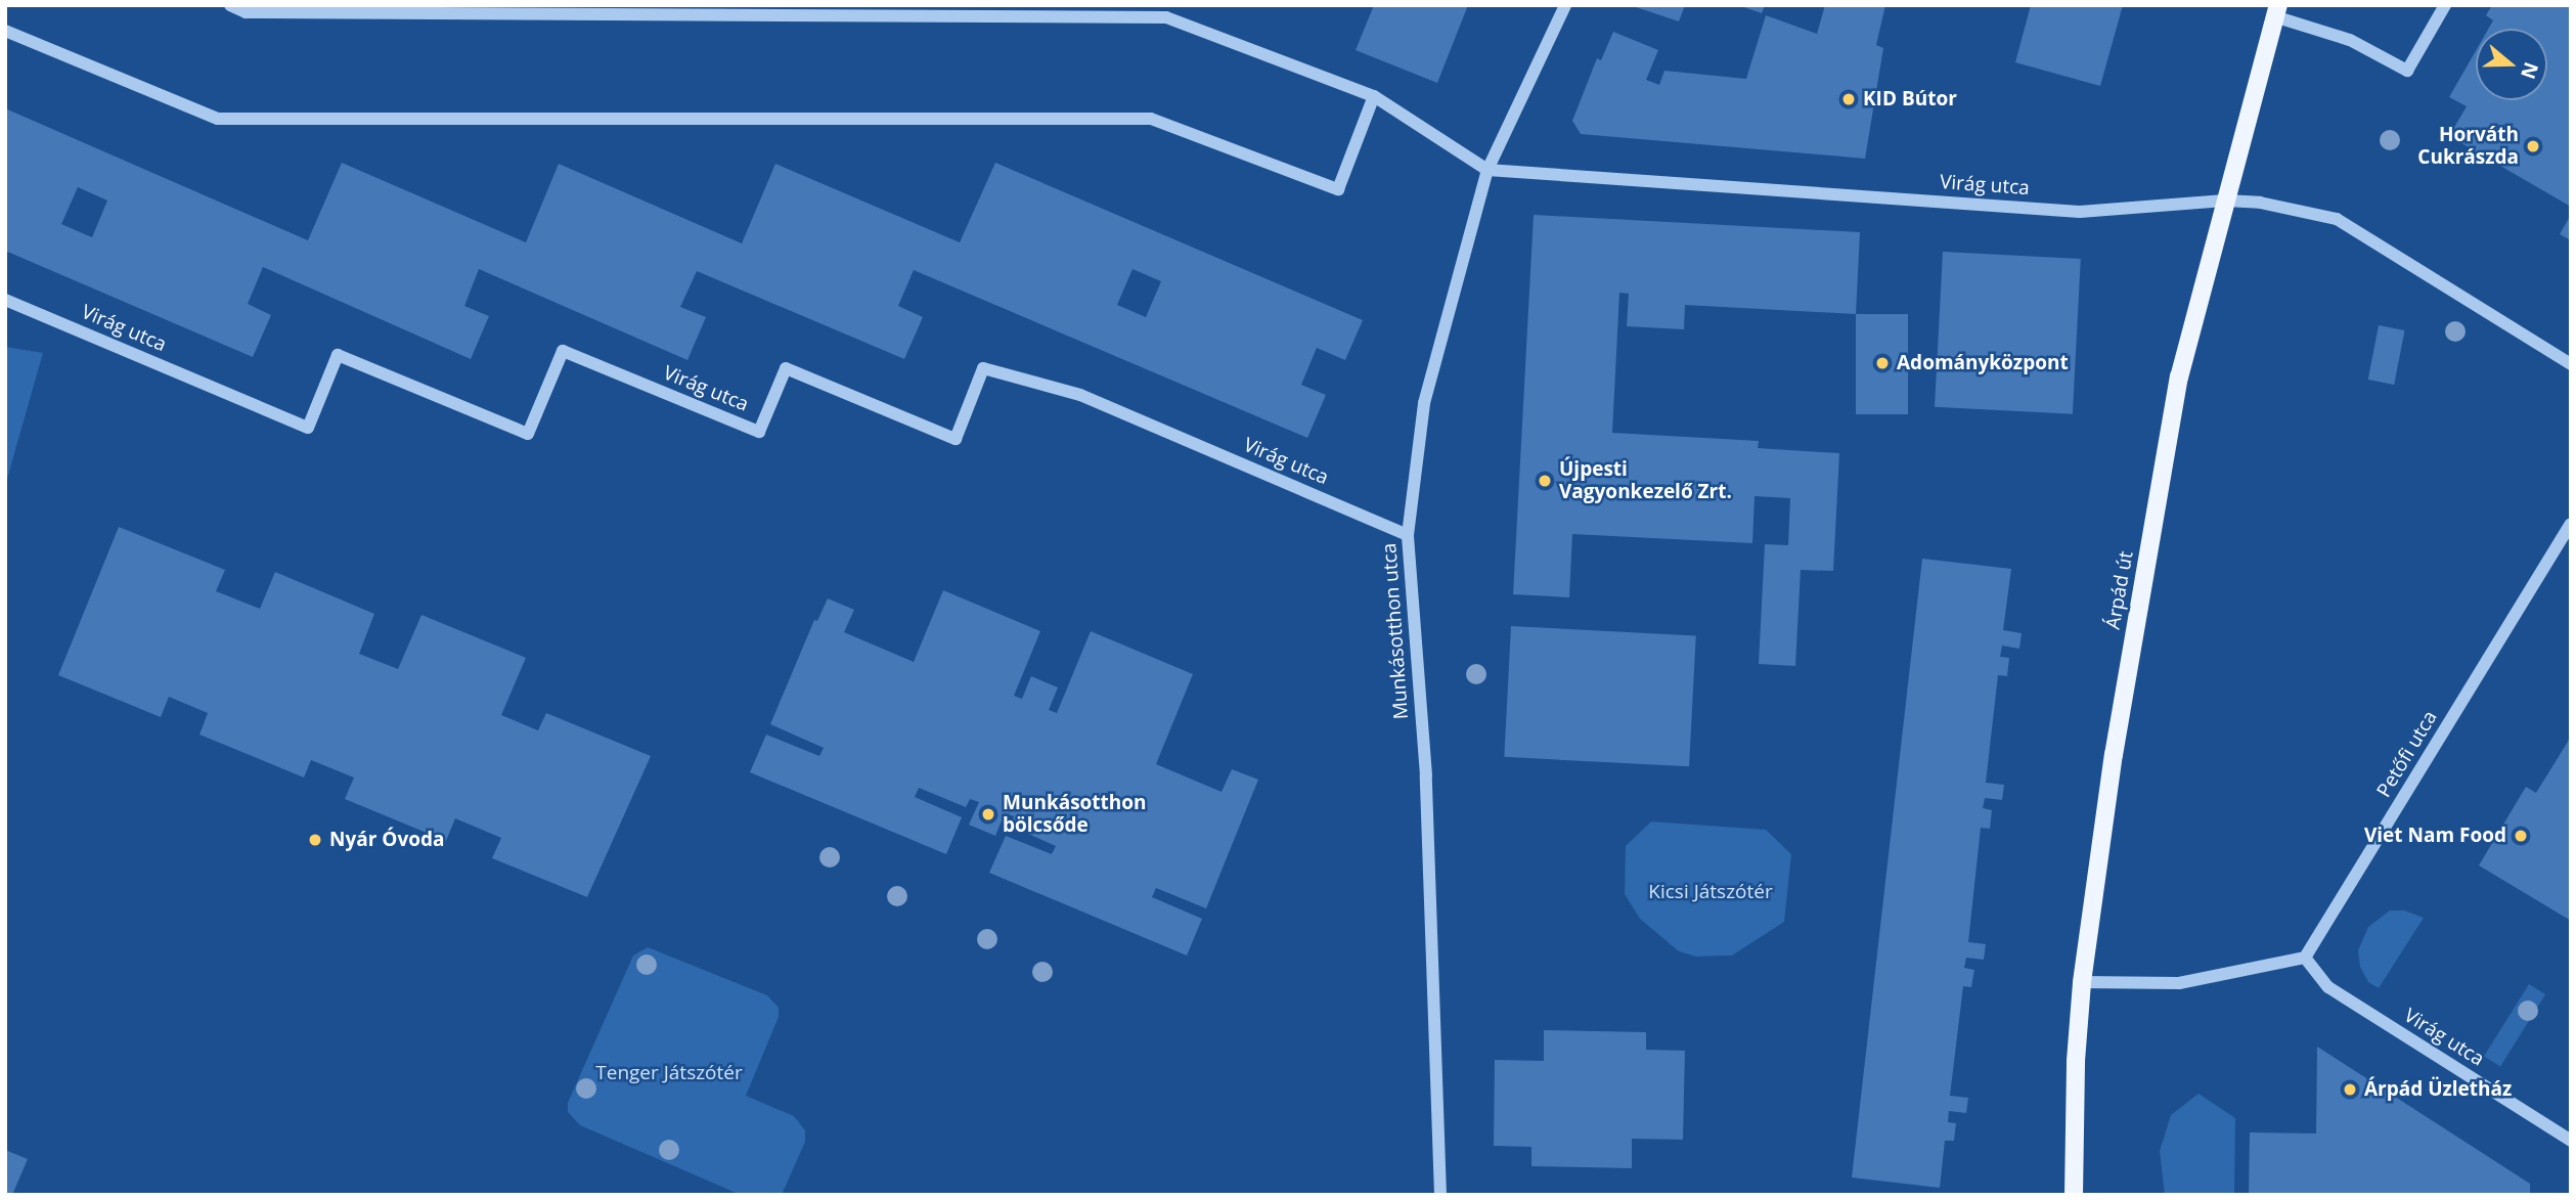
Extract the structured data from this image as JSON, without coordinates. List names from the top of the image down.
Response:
{
  "streets": {
    "main road": ["Árpád út"],
    "street": ["Virág utca", "Munkásotthon utca", "Petőfi utca"]
  },
  "crossings": [
    ["Virág utca", "Árpád út"],
    ["Virág utca", "Munkásotthon utca"],
    ["Virág utca", "Petőfi utca"]
  ],
  "parks": ["Kicsi Játszótér", "Tenger Játszótér"],
  "places": [
    "KID Bútor",
    "Horváth Cukrászda",
    "Adományközpont",
    "Újpesti Vagyonkezelő Zrt.",
    "Munkásotthon bölcsőde",
    "Viet Nam Food",
    "Nyár Óvoda",
    "Árpád Üzletház"
  ],
  "north": "right"
}
